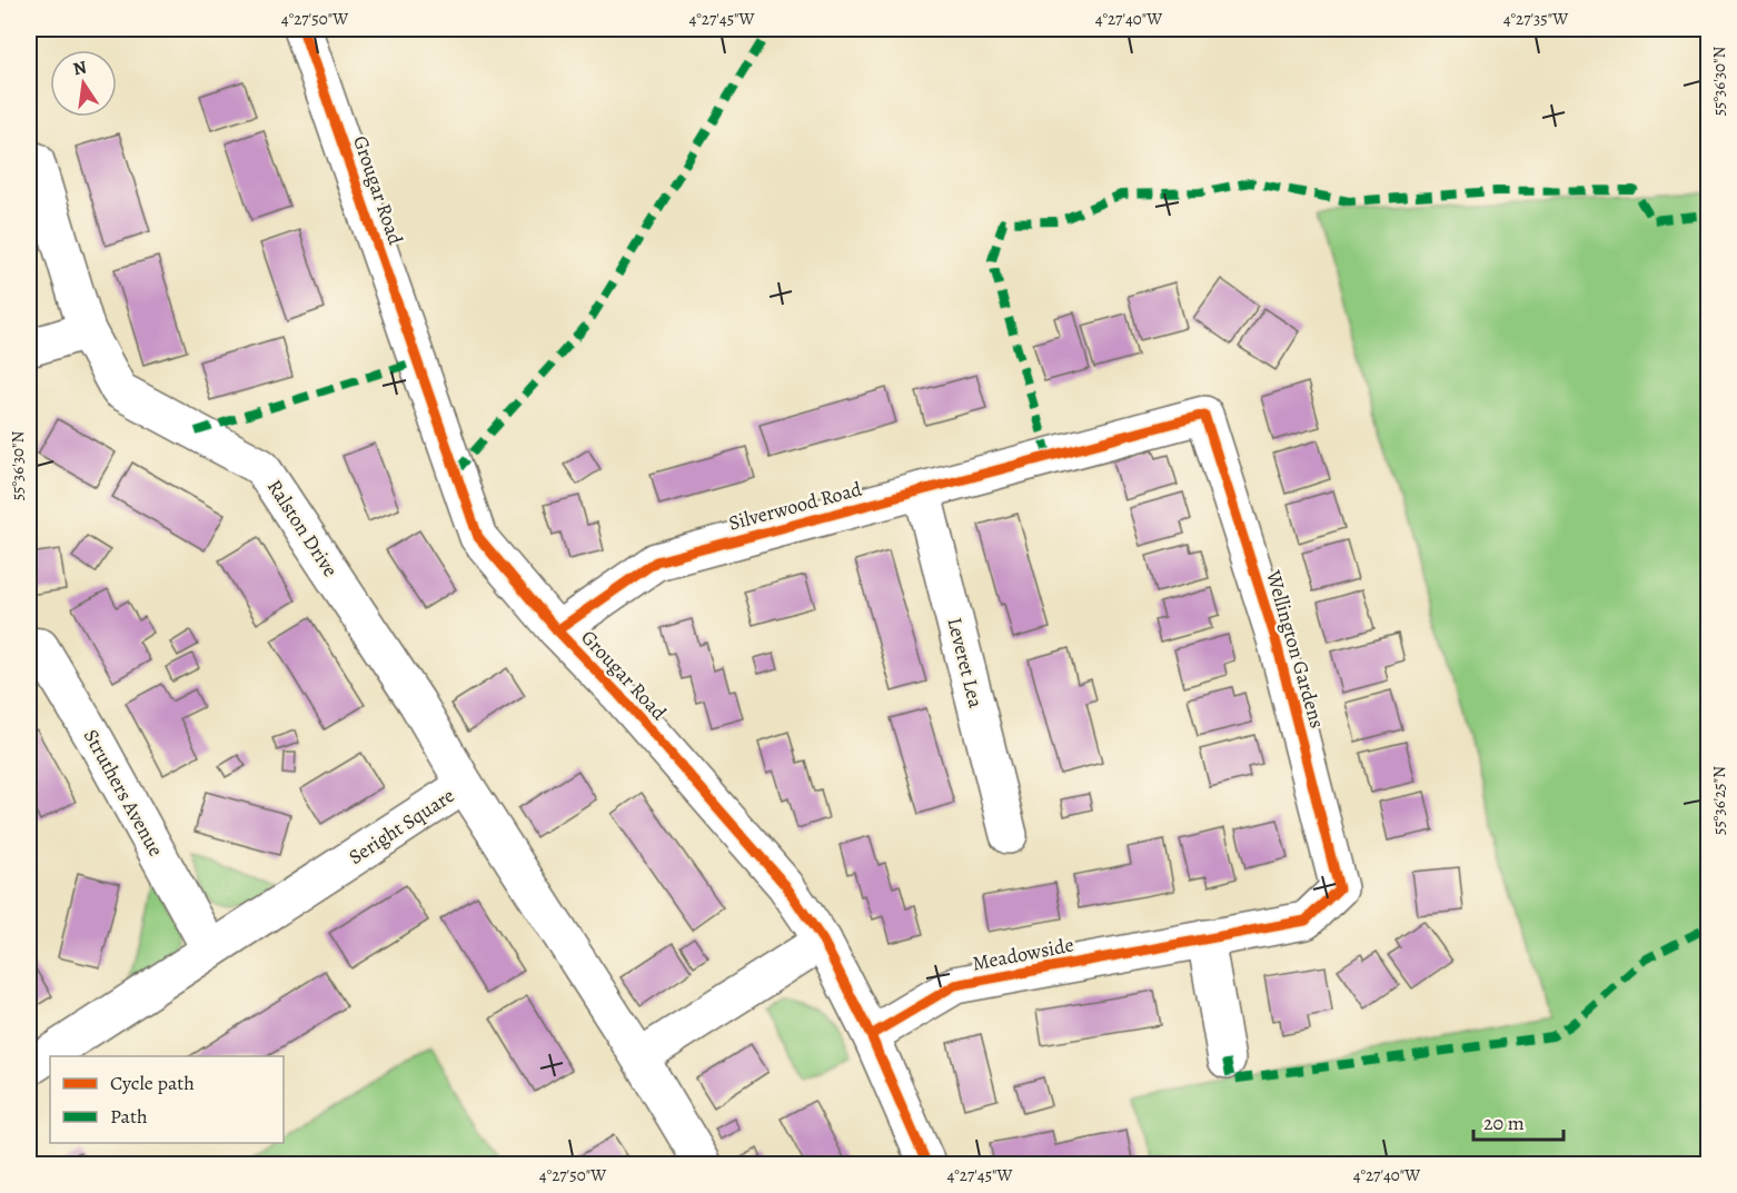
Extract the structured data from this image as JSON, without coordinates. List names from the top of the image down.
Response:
{
  "streets": {
    "street": [
      "Grougar Road",
      "Silverwood Road",
      "Ralston Drive",
      "Wellington Gardens",
      "Leveret Lea",
      "Struthers Avenue",
      "Seright Square",
      "Meadowside"
    ]
  },
  "crossings": [
    ["Grougar Road", "Silverwood Road"],
    ["Grougar Road", "Meadowside"],
    ["Silverwood Road", "Wellington Gardens"],
    ["Silverwood Road", "Leveret Lea"],
    ["Ralston Drive", "Seright Square"],
    ["Wellington Gardens", "Meadowside"],
    ["Struthers Avenue", "Seright Square"]
  ],
  "legend": ["Cycle path", "Path"],
  "scale_bar": "20 m",
  "north": "top",
  "coordinates": [
    "4°27'50\"W",
    "4°27'45\"W",
    "4°27'40\"W",
    "4°27'35\"W",
    "55°36'30\"N",
    "55°36'25\"N"
  ]
}
